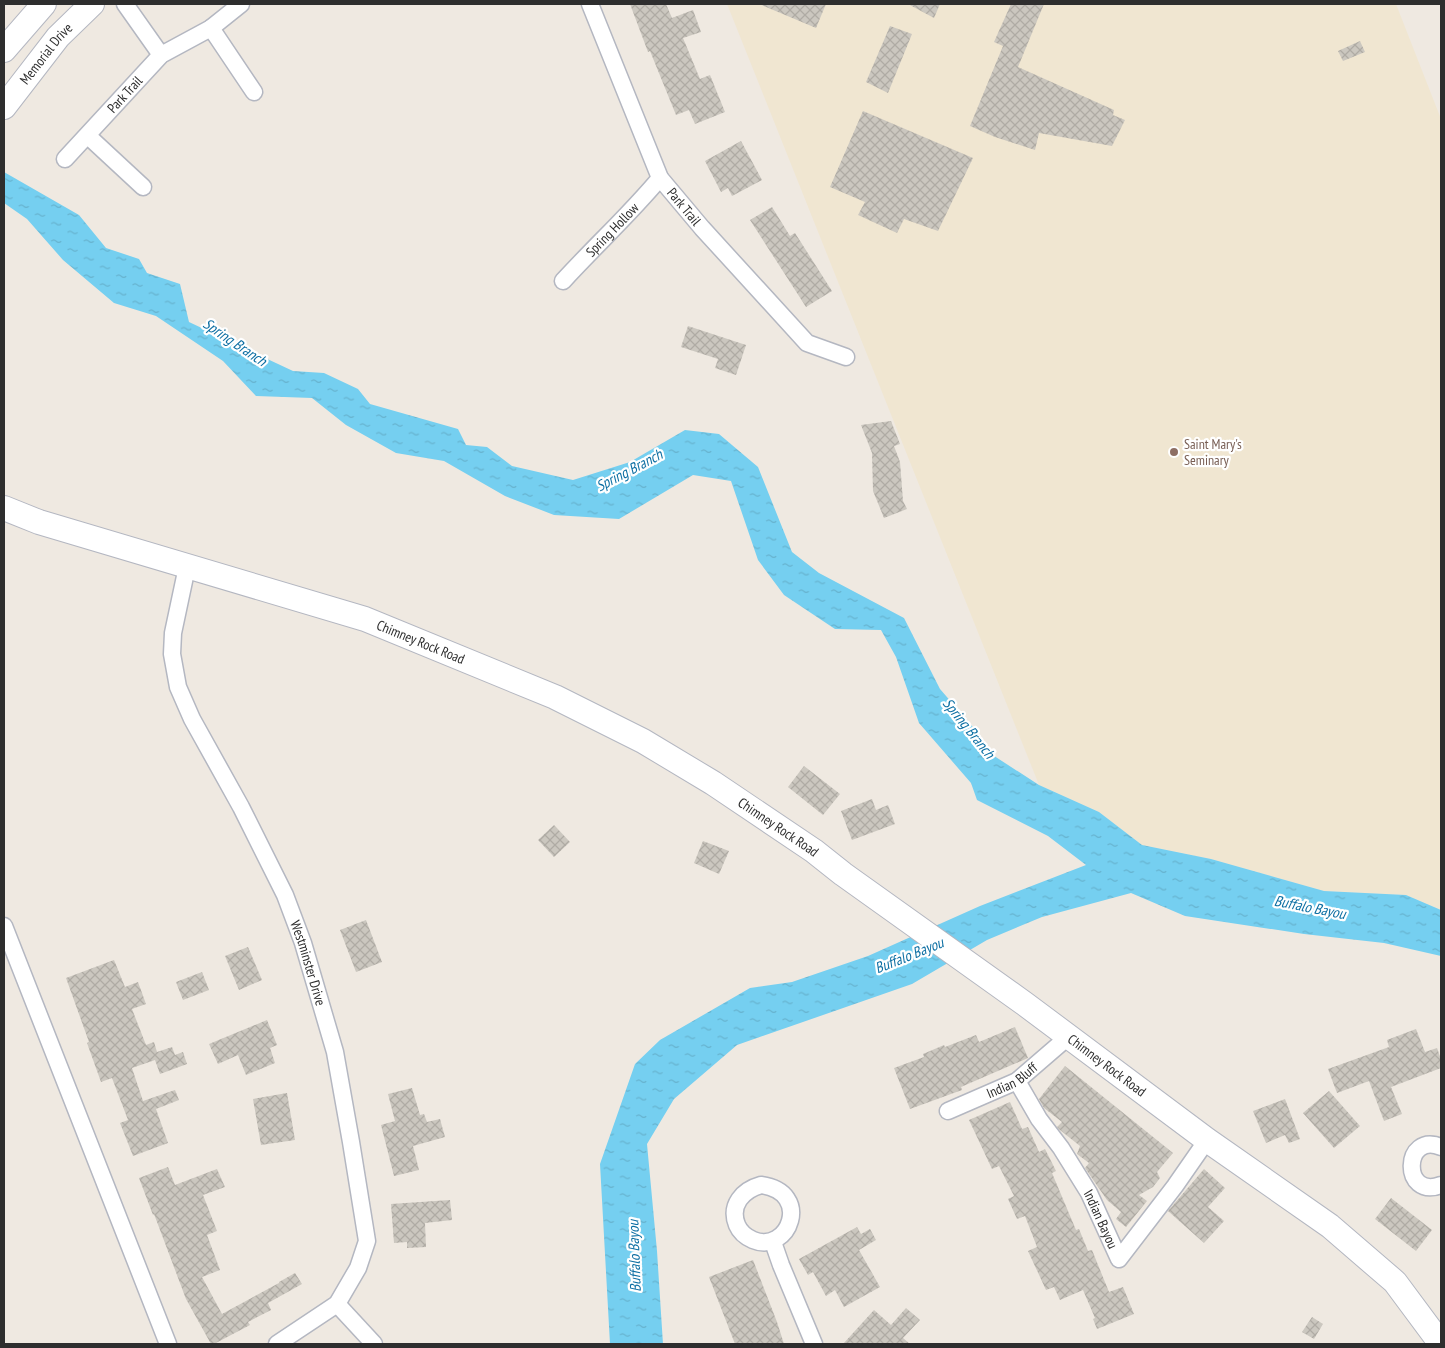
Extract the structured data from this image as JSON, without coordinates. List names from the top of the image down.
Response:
{
  "streets": {
    "main road": ["Memorial Drive", "Chimney Rock Road"],
    "street": [
      "Park Trail",
      "Spring Hollow",
      "Westminster Drive",
      "Indian Bluff",
      "Indian Bayou"
    ]
  },
  "crossings": [
    ["Park Trail", "Spring Hollow"],
    ["Chimney Rock Road", "Westminster Drive"],
    ["Chimney Rock Road", "Indian Bluff"],
    ["Chimney Rock Road", "Indian Bayou"],
    ["Indian Bluff", "Indian Bayou"]
  ],
  "water": ["Spring Branch", "Buffalo Bayou"],
  "places": ["Saint Mary's Seminary"]
}
